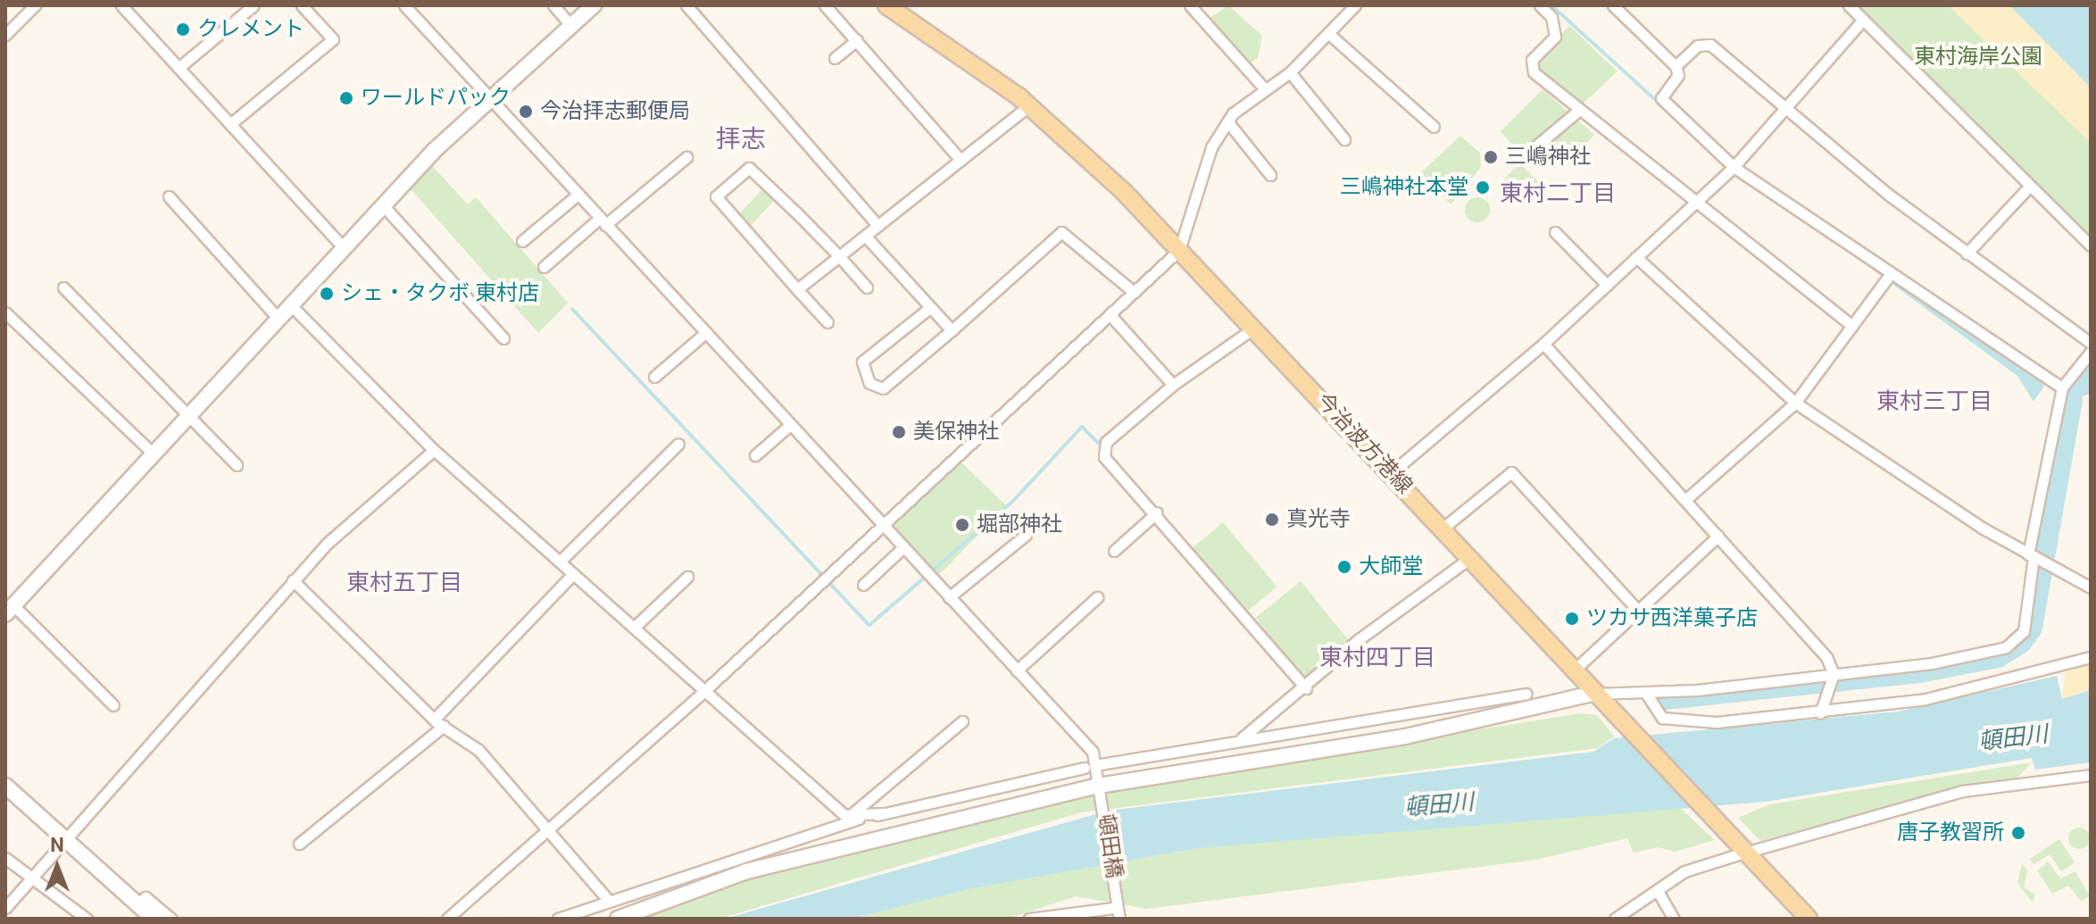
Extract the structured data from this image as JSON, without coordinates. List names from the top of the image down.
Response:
{
  "streets": {
    "main road": ["今治波方港線"],
    "street": ["頓田橋"]
  },
  "districts": [
    "拝志",
    "東村二丁目",
    "東村三丁目",
    "東村五丁目",
    "東村四丁目"
  ],
  "water": ["頓田川"],
  "parks": ["東村海岸公園"],
  "places": [
    "クレメント",
    "ワールドパック",
    "今治拝志郵便局",
    "三嶋神社",
    "三嶋神社本堂",
    "シェ・タクボ 東村店",
    "美保神社",
    "真光寺",
    "堀部神社",
    "大師堂",
    "ツカサ西洋菓子店",
    "唐子教習所"
  ],
  "north": "top"
}
